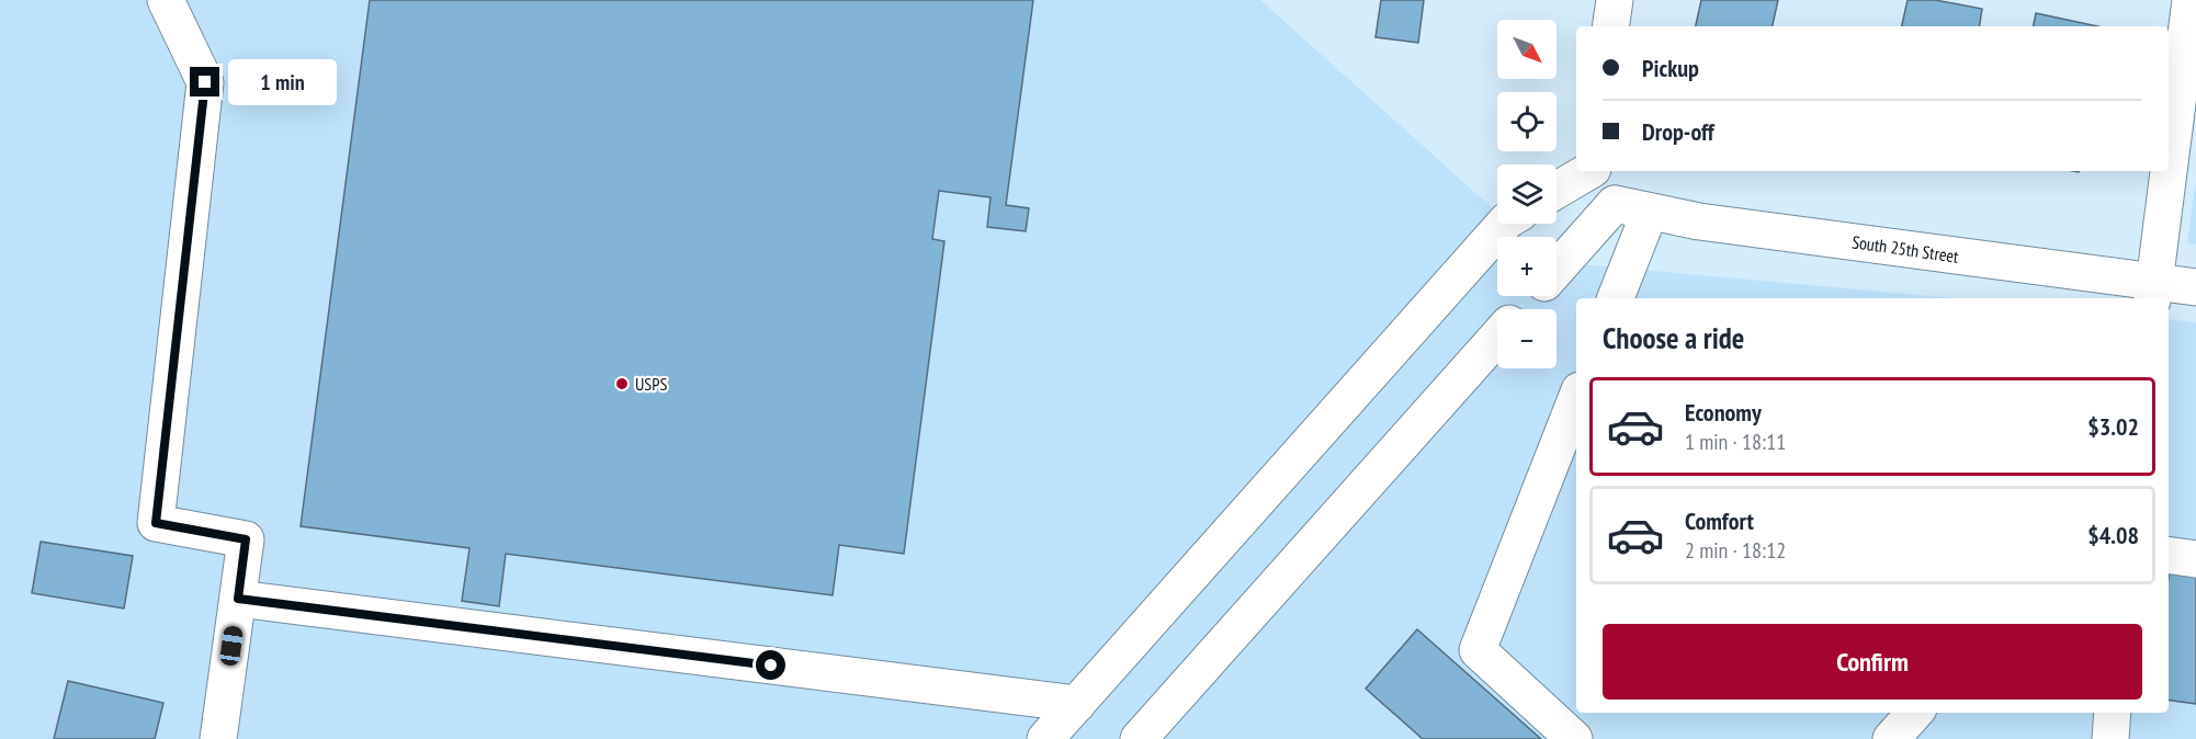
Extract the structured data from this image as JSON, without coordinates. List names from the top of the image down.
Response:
{
  "streets": {
    "street": ["South 25th Street"]
  },
  "places": ["USPS"],
  "north": "bottom right",
  "page": {
    "map_buttons": ["+", "−"],
    "banner": ["Pickup", "Drop-off"],
    "bubble": "1 min",
    "heading": "Choose a ride",
    "list": [
      {
        "name": "Economy",
        "note": "1 min · 18:11",
        "value": "$3.02"
      },
      {
        "name": "Comfort",
        "note": "2 min · 18:12",
        "value": "$4.08"
      }
    ],
    "buttons": "Confirm"
  }
}
